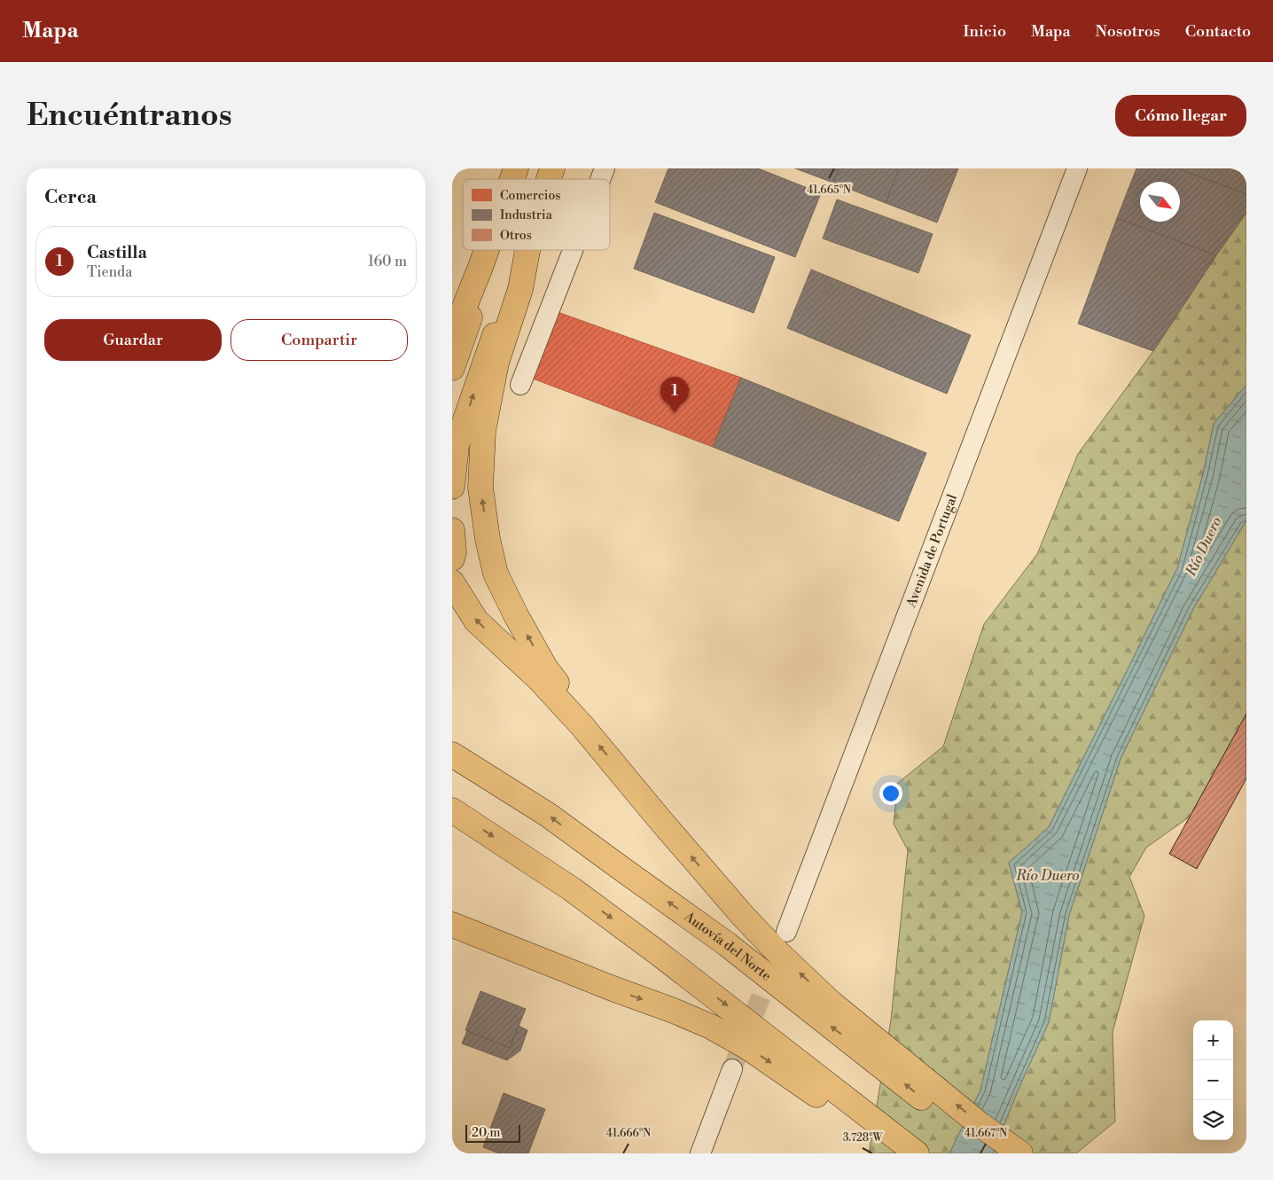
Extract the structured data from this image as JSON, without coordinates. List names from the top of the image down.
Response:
{
  "streets": {
    "highway": ["Autovía del Norte"],
    "street": ["Avenida de Portugal"]
  },
  "water": ["Río Duero"],
  "legend": ["Comercios", "Industria", "Otros"],
  "scale_bar": "20 m",
  "north": "bottom right",
  "page": {
    "header": "Mapa",
    "nav": [
      "Inicio",
      "Mapa",
      "Nosotros",
      "Contacto"
    ],
    "buttons": [
      "Cómo llegar",
      ["Guardar", "Compartir"]
    ],
    "title": "Encuéntranos",
    "heading": "Cerca",
    "list": [
      {
        "mark": "1",
        "name": "Castilla",
        "note": "Tienda",
        "value": "160 m"
      }
    ],
    "pins": "1",
    "map_buttons": ["+", "−"],
    "scale": "20 m"
  },
  "coordinates": [
    "41.665°N",
    "41.666°N",
    "41.667°N",
    "3.728°W"
  ]
}
